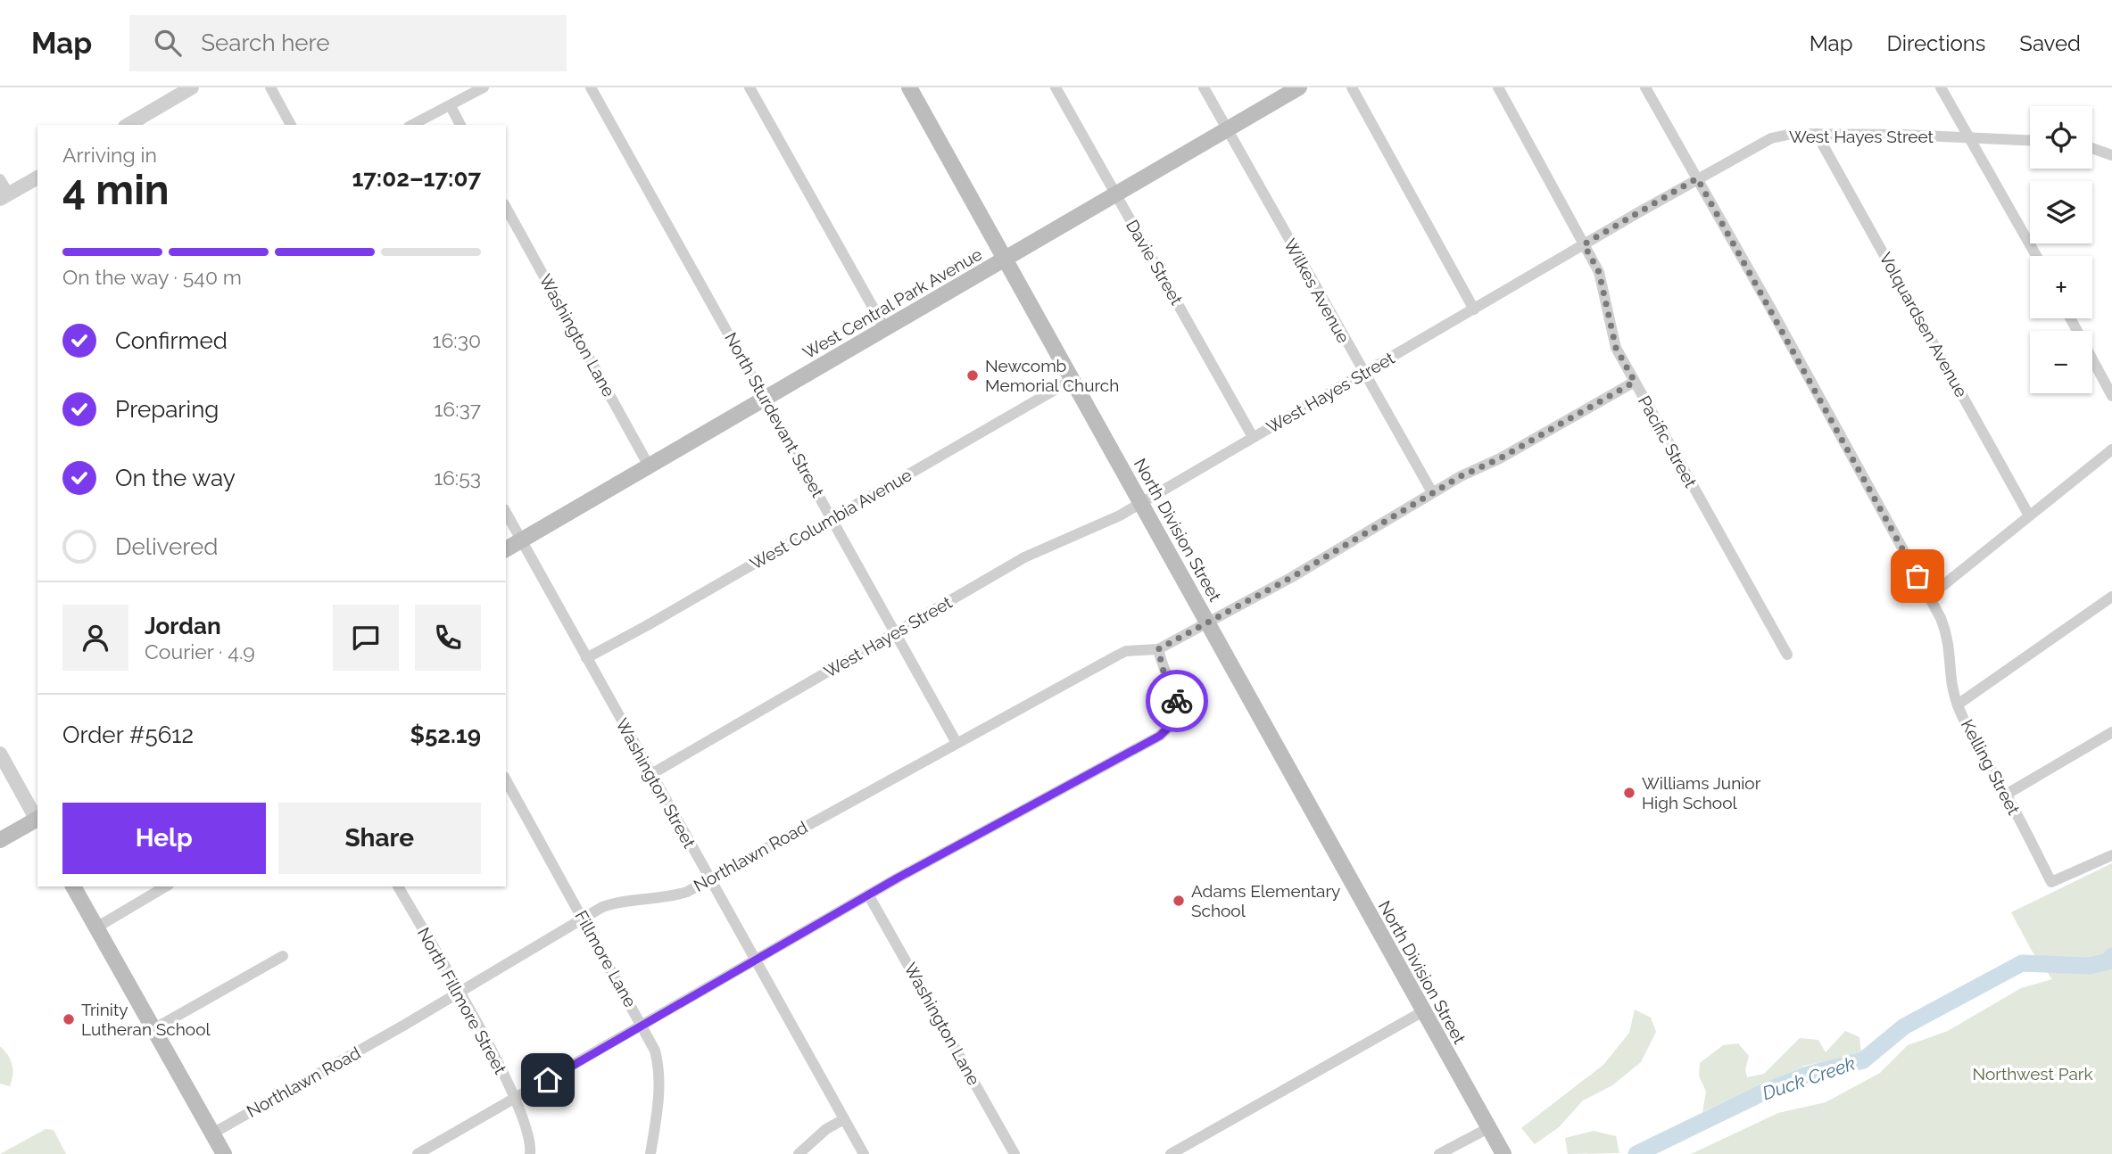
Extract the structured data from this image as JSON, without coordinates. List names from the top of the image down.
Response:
{
  "streets": {
    "main road": ["West Central Park Avenue", "North Division Street"],
    "street": [
      "West Hayes Street",
      "Davie Street",
      "Wilkes Avenue",
      "Volquardsen Avenue",
      "Washington Lane",
      "North Sturdevant Street",
      "Pacific Street",
      "West Columbia Avenue",
      "Kelling Street",
      "Washington Street",
      "Northlawn Road",
      "Fillmore Lane",
      "North Fillmore Street"
    ]
  },
  "crossings": [
    ["West Hayes Street", "Davie Street"],
    ["West Hayes Street", "Wilkes Avenue"],
    ["West Hayes Street", "Volquardsen Avenue"],
    ["West Hayes Street", "North Sturdevant Street"],
    ["West Hayes Street", "Pacific Street"],
    ["West Hayes Street", "North Division Street"],
    ["West Hayes Street", "Kelling Street"],
    ["West Hayes Street", "Washington Street"],
    ["Davie Street", "West Central Park Avenue"],
    ["Wilkes Avenue", "West Central Park Avenue"],
    ["West Central Park Avenue", "Washington Lane"],
    ["West Central Park Avenue", "North Sturdevant Street"],
    ["West Central Park Avenue", "North Division Street"],
    ["West Central Park Avenue", "Washington Street"],
    ["North Sturdevant Street", "West Columbia Avenue"],
    ["North Sturdevant Street", "Northlawn Road"],
    ["West Columbia Avenue", "North Division Street"],
    ["West Columbia Avenue", "Washington Street"],
    ["Washington Street", "Northlawn Road"],
    ["Northlawn Road", "Fillmore Lane"],
    ["Northlawn Road", "North Fillmore Street"]
  ],
  "water": ["Duck Creek"],
  "parks": ["Northwest Park"],
  "places": [
    "Newcomb Memorial Church",
    "Williams Junior High School",
    "Adams Elementary School",
    "Trinity Lutheran School"
  ],
  "page": {
    "header": "Map",
    "search": "Search here",
    "nav": ["Map", "Directions", "Saved"],
    "map_buttons": ["+", "−"],
    "heading": ["4 min", "Arriving in", "17:02–17:07"],
    "panel": [
      "Jordan",
      "Courier · 4.9",
      "Order #5612",
      "$52.19"
    ],
    "bar": "On the way · 540 m",
    "list": [
      ["Confirmed", "16:30"],
      ["Preparing", "16:37"],
      ["On the way", "16:53"],
      "Delivered"
    ],
    "buttons": ["Help", "Share"]
  }
}
